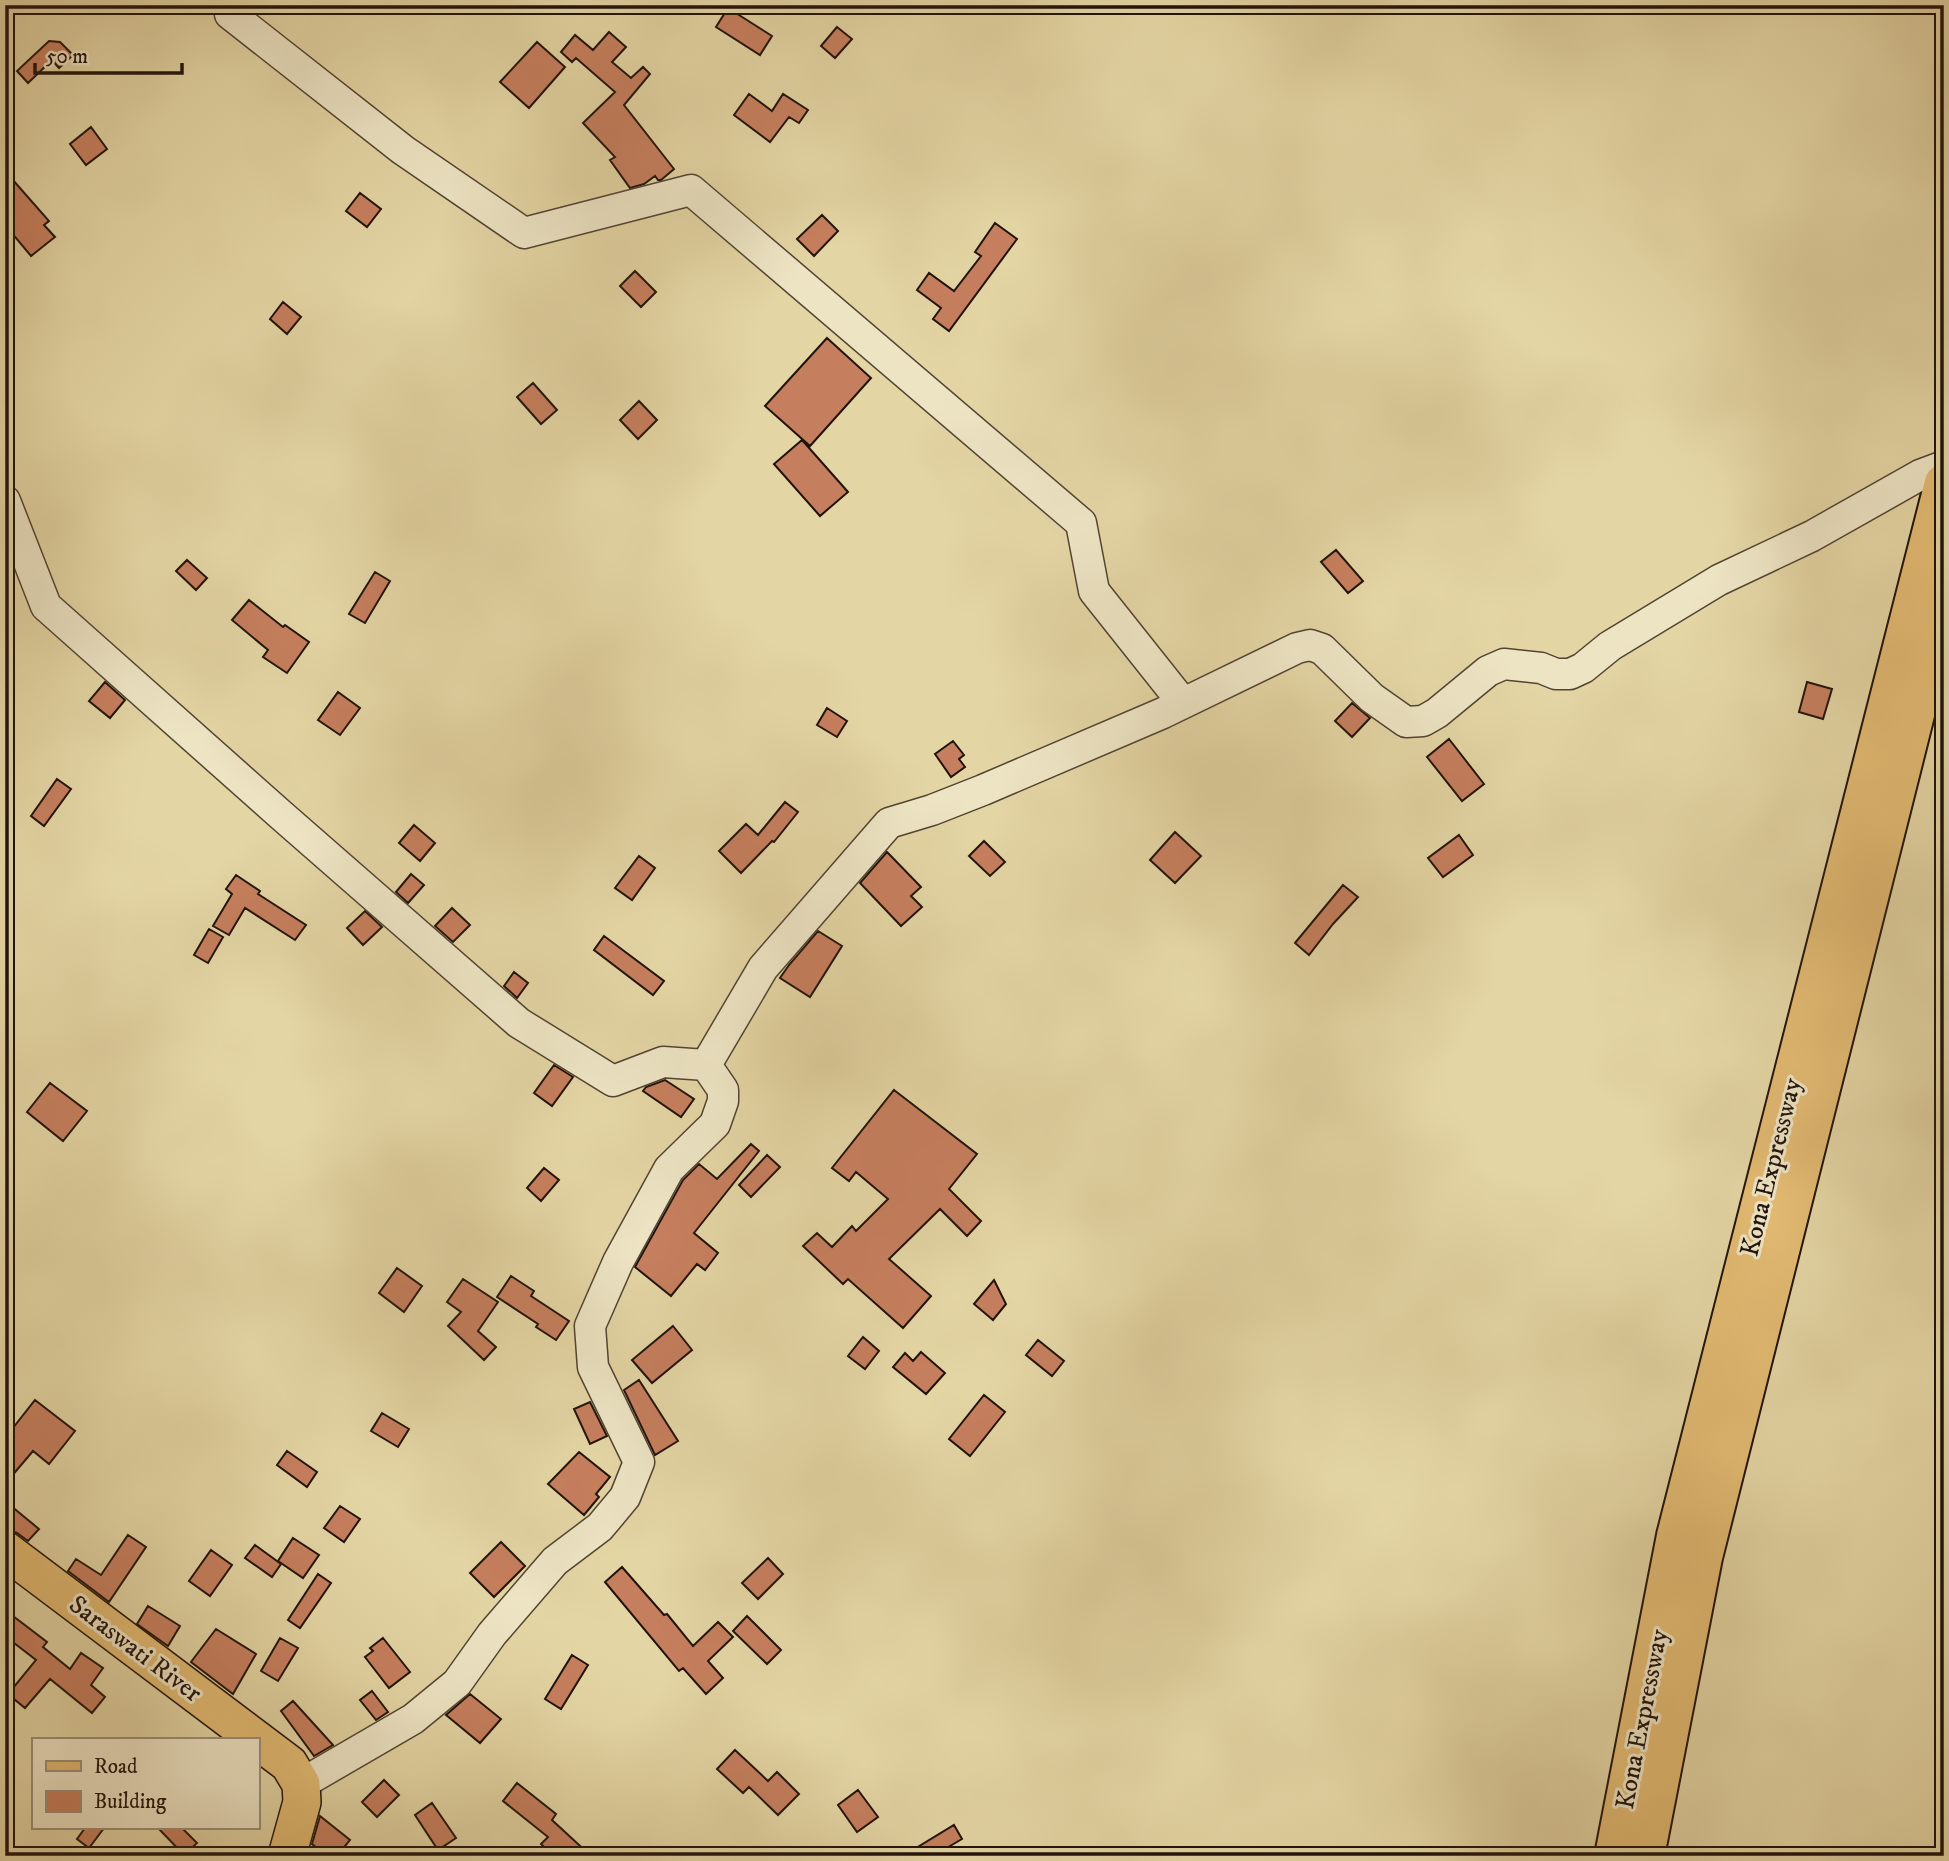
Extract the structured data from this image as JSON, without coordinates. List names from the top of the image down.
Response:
{
  "streets": {
    "highway": ["Kona Expressway"],
    "main road": ["Saraswati River"]
  },
  "legend": ["Road", "Building"],
  "scale_bar": "50 m"
}
